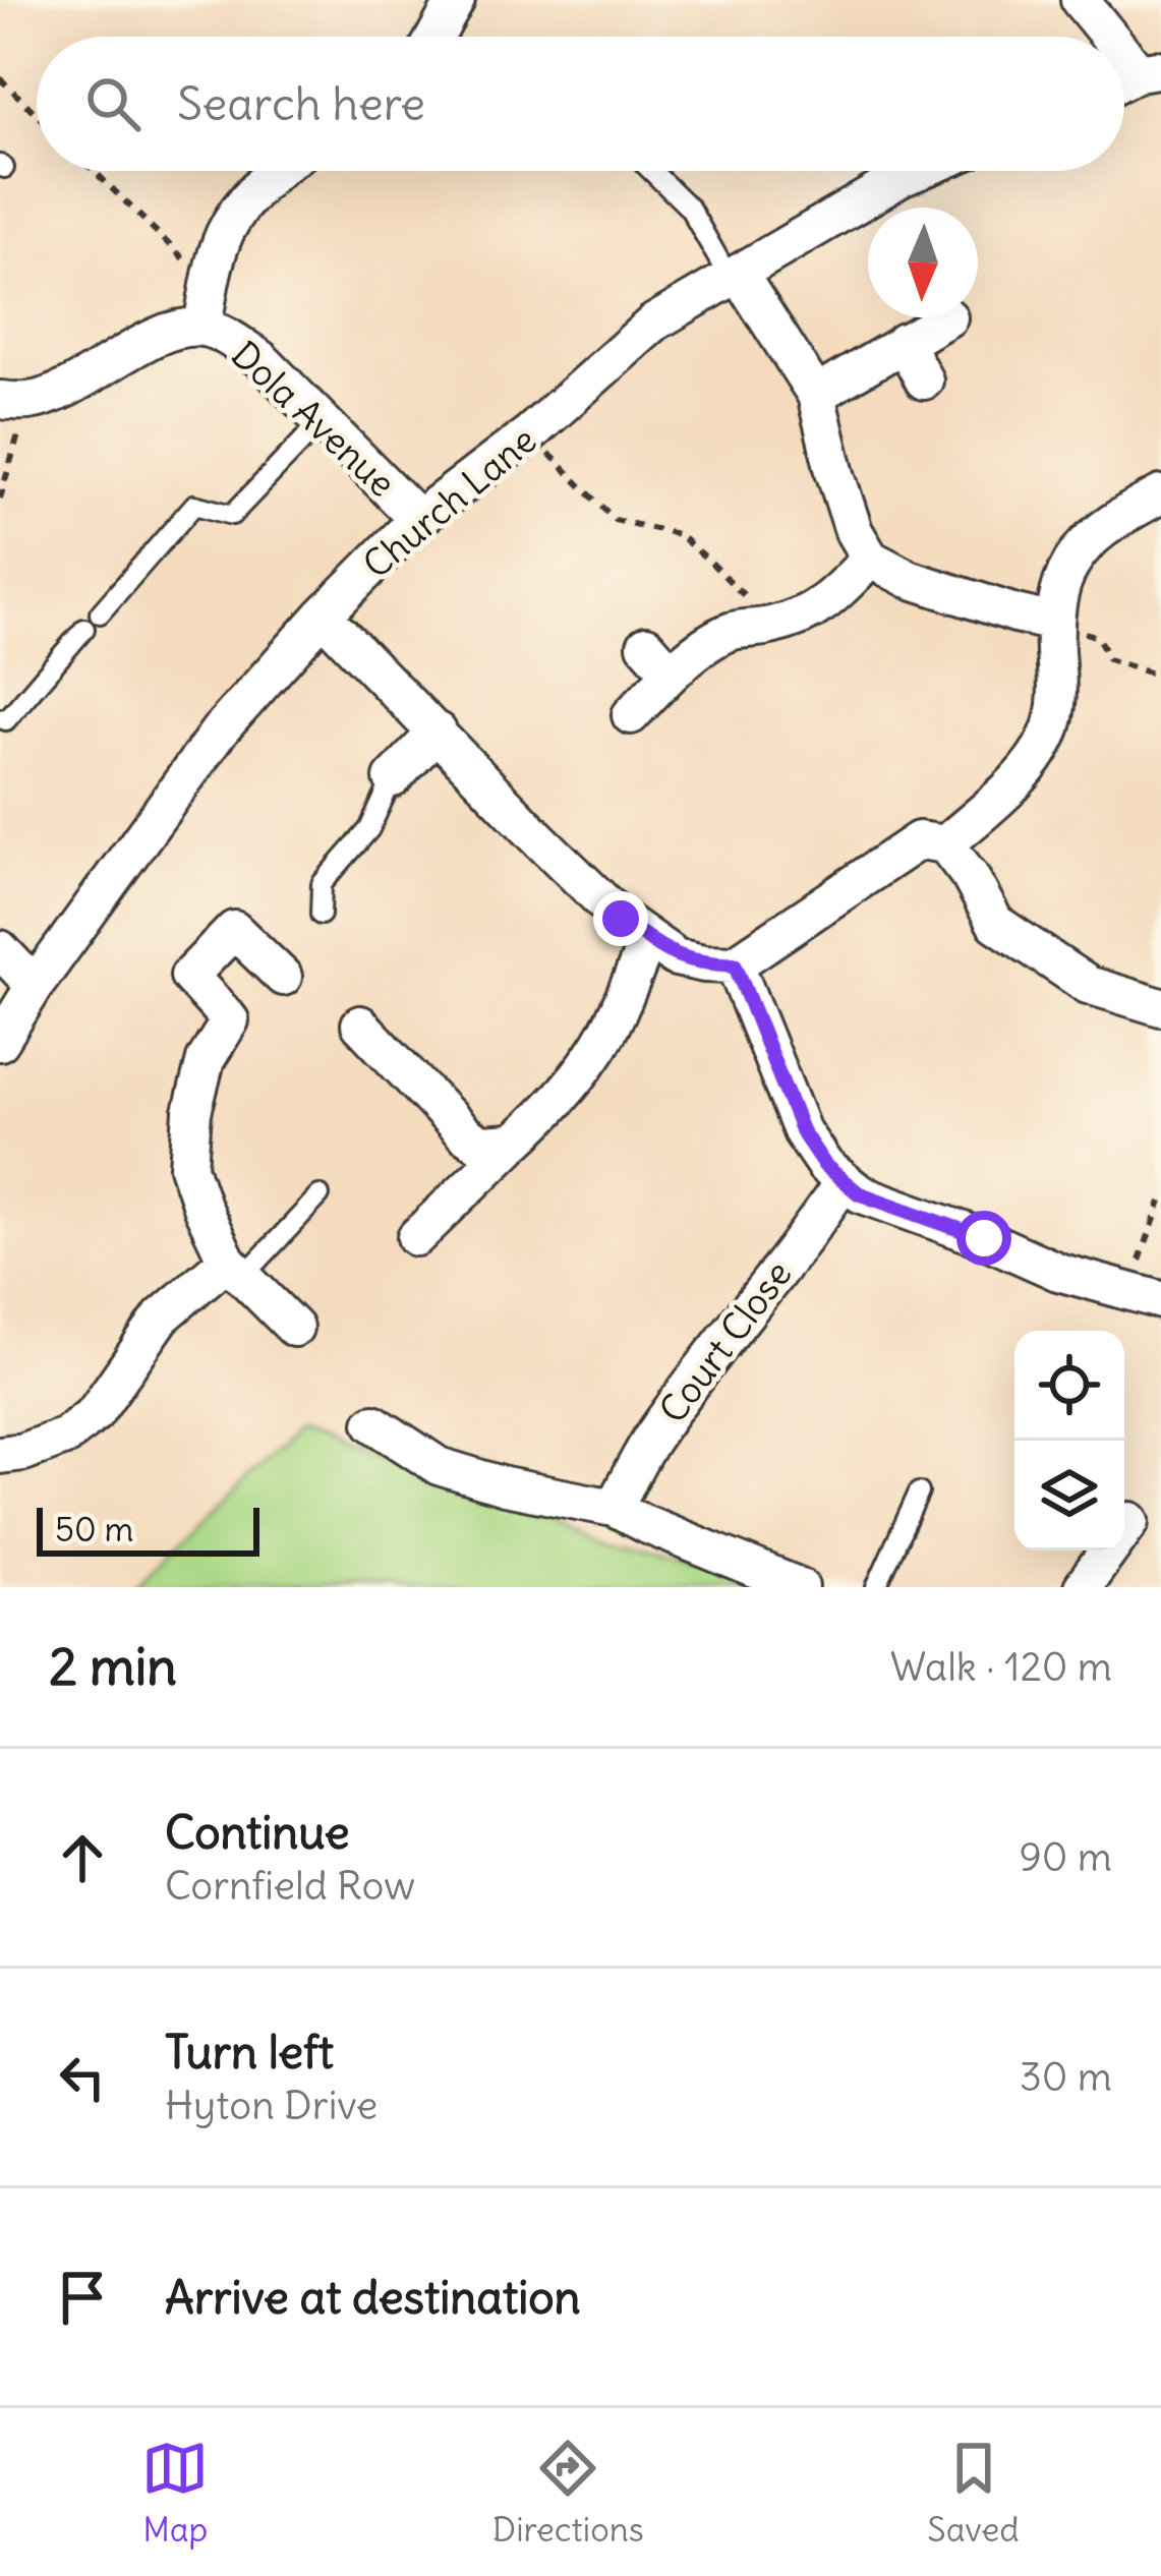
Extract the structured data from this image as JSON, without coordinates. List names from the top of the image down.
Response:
{
  "streets": {
    "street": ["Dola Avenue", "Church Lane", "Court Close"]
  },
  "crossings": [
    ["Dola Avenue", "Church Lane"]
  ],
  "scale_bar": "50 m",
  "north": "bottom",
  "page": {
    "search": "Search here",
    "scale": "50 m",
    "heading": ["2 min", "Walk · 120 m"],
    "list": [
      ["Continue", "Cornfield Row", "90 m"],
      ["Turn left", "Hyton Drive", "30 m"],
      "Arrive at destination"
    ],
    "nav": ["Map", "Directions", "Saved"]
  }
}
